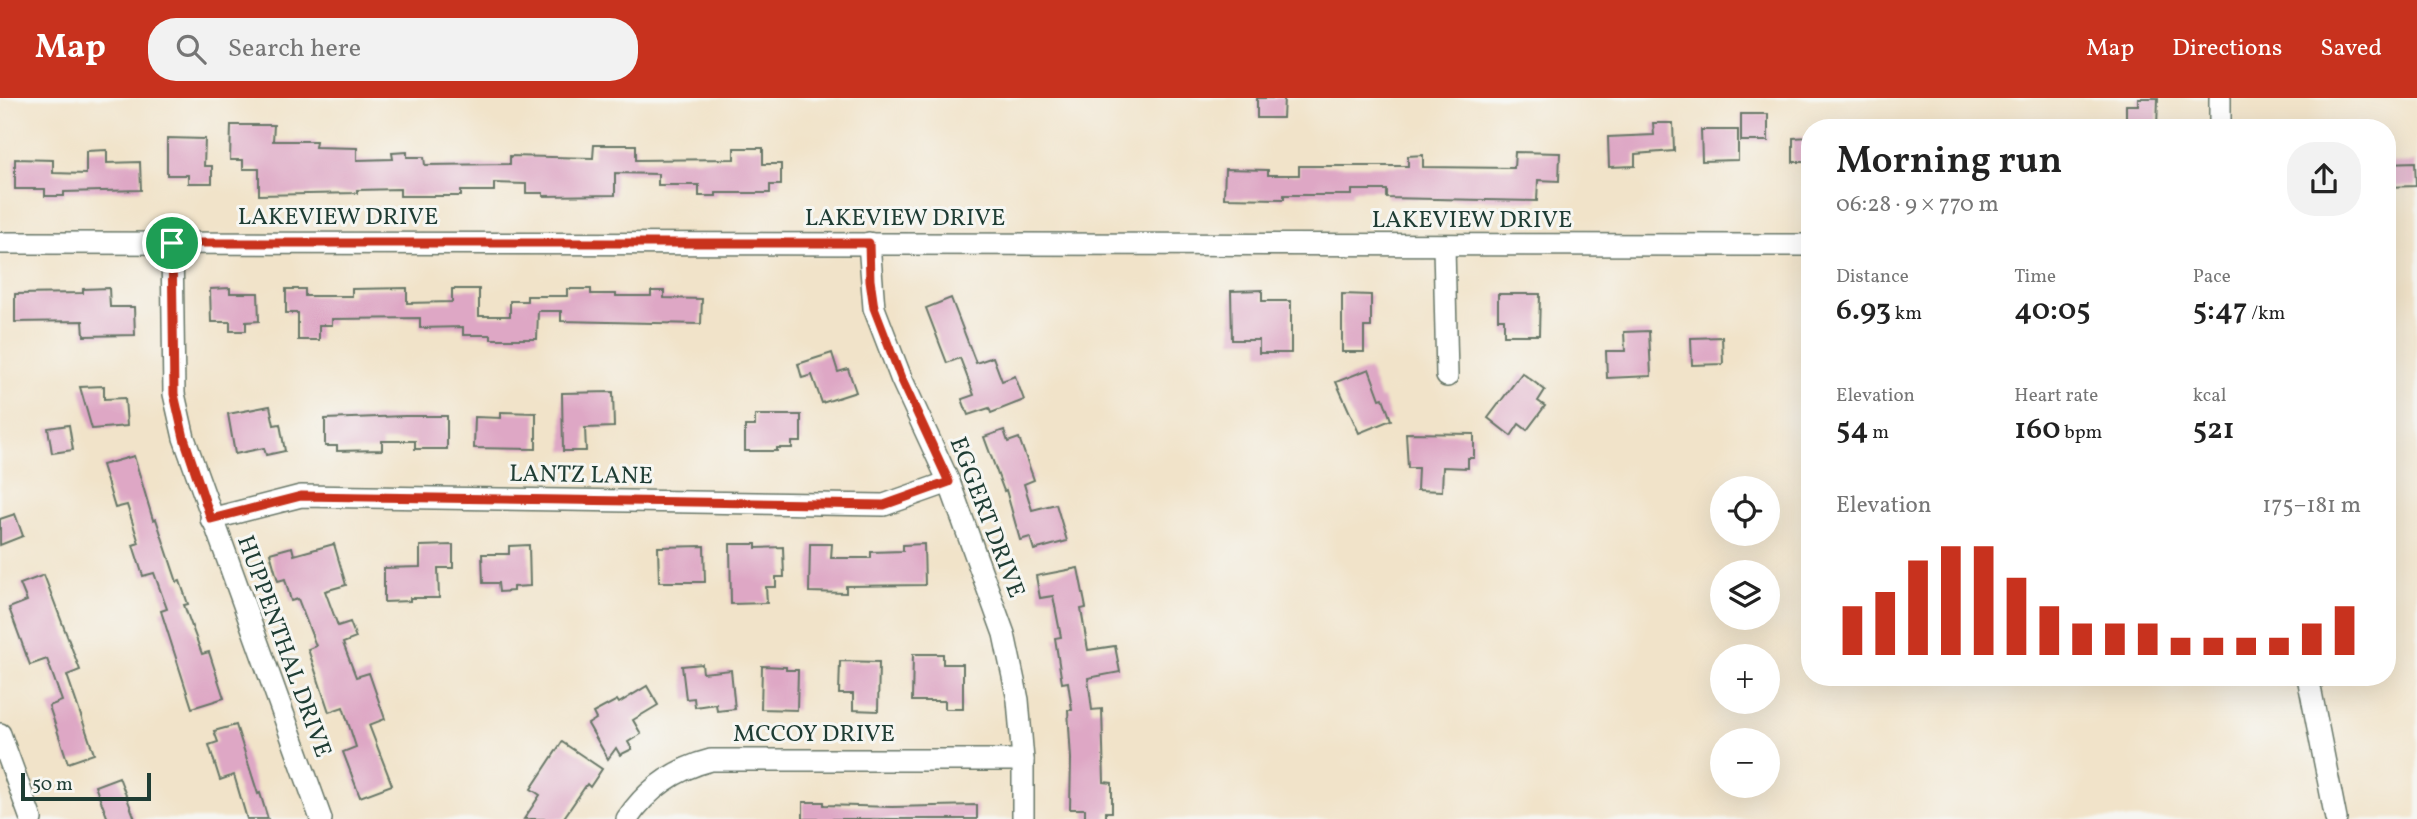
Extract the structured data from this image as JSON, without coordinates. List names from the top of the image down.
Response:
{
  "streets": {
    "street": [
      "LAKEVIEW DRIVE",
      "LANTZ LANE",
      "EGGERT DRIVE",
      "HUPPENTHAL DRIVE",
      "MCCOY DRIVE"
    ]
  },
  "crossings": [
    ["LAKEVIEW DRIVE", "EGGERT DRIVE"],
    ["LAKEVIEW DRIVE", "HUPPENTHAL DRIVE"],
    ["LANTZ LANE", "EGGERT DRIVE"],
    ["LANTZ LANE", "HUPPENTHAL DRIVE"],
    ["EGGERT DRIVE", "MCCOY DRIVE"]
  ],
  "scale_bar": "50 m",
  "page": {
    "header": "Map",
    "search": "Search here",
    "nav": ["Map", "Directions", "Saved"],
    "heading": ["Morning run", "06:28 · 9 × 770 m"],
    "stats": [
      ["Distance", "6.93 km"],
      ["Time", "40:05"],
      ["Pace", "5:47 /km"],
      ["Elevation", "54 m"],
      ["Heart rate", "160 bpm"],
      ["kcal", "521"]
    ],
    "map_buttons": ["+", "−"],
    "chart": ["Elevation", "175–181 m"],
    "scale": "50 m"
  }
}
